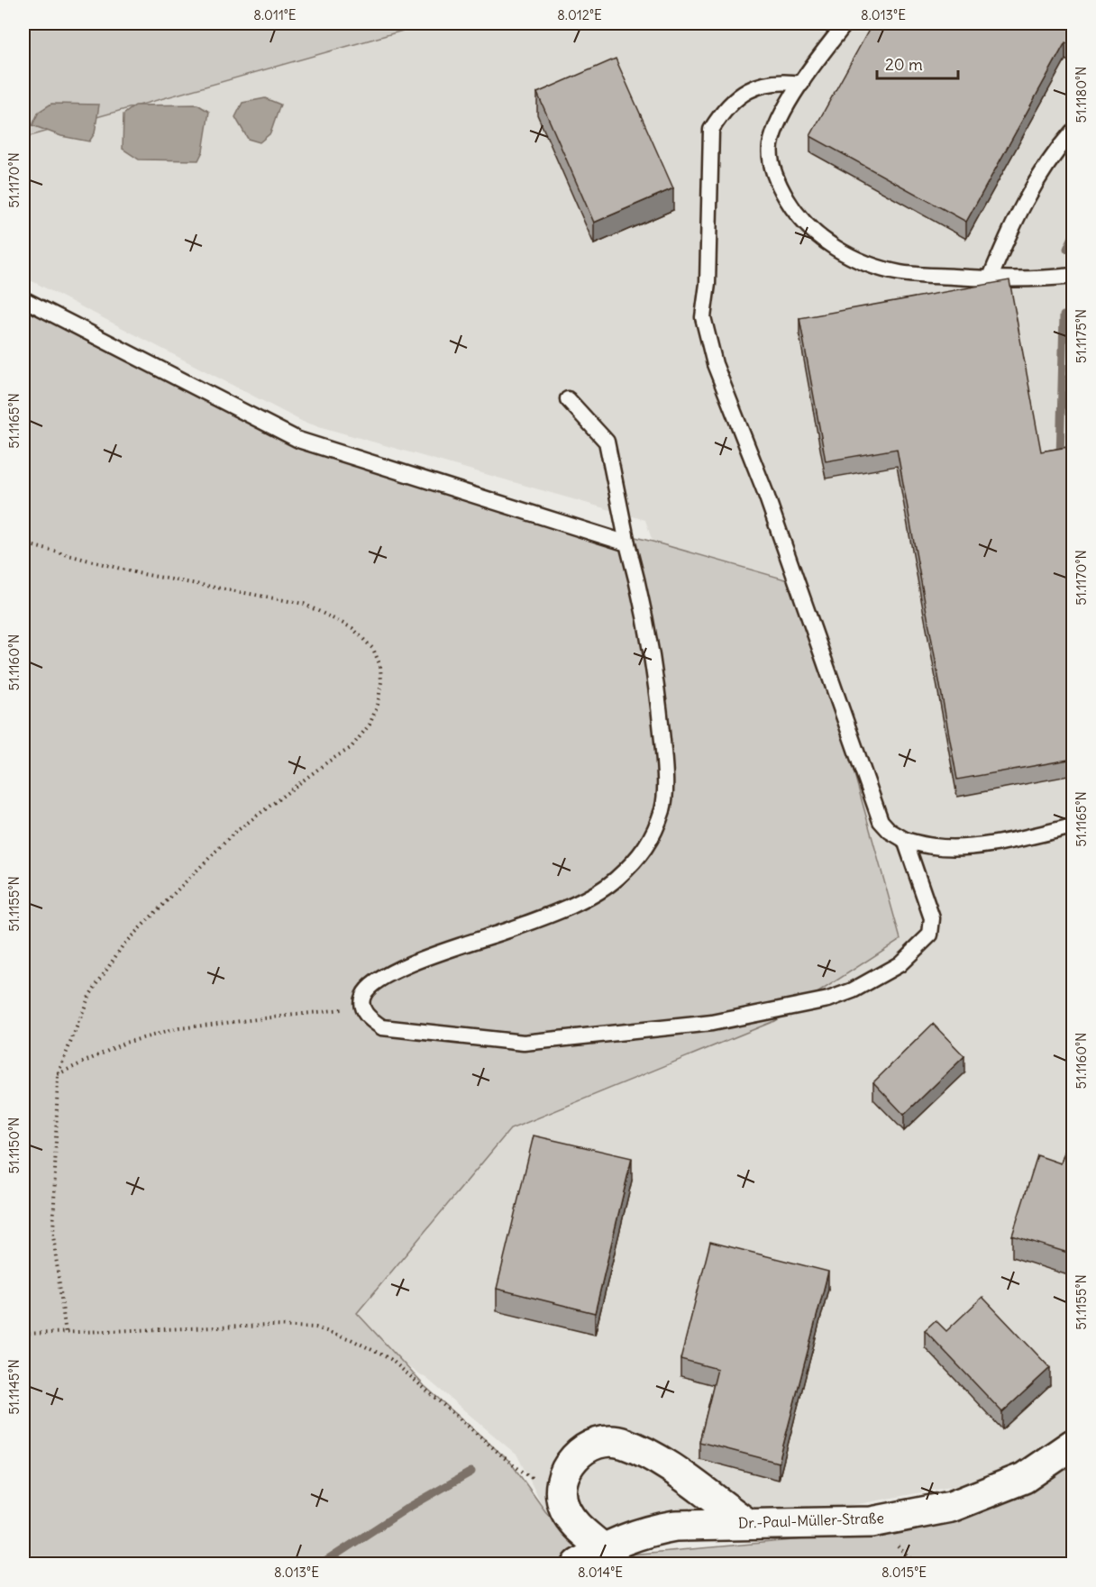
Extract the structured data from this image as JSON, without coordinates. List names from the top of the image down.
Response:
{
  "streets": {
    "street": ["Dr.-Paul-Müller-Straße"]
  },
  "scale_bar": "20 m",
  "coordinates": [
    "8.011°E",
    "8.012°E",
    "8.013°E",
    "51.1180°N",
    "51.1170°N",
    "51.1175°N",
    "51.1165°N",
    "51.1160°N",
    "51.1155°N",
    "51.1150°N",
    "51.1145°N",
    "8.014°E",
    "8.015°E"
  ]
}
